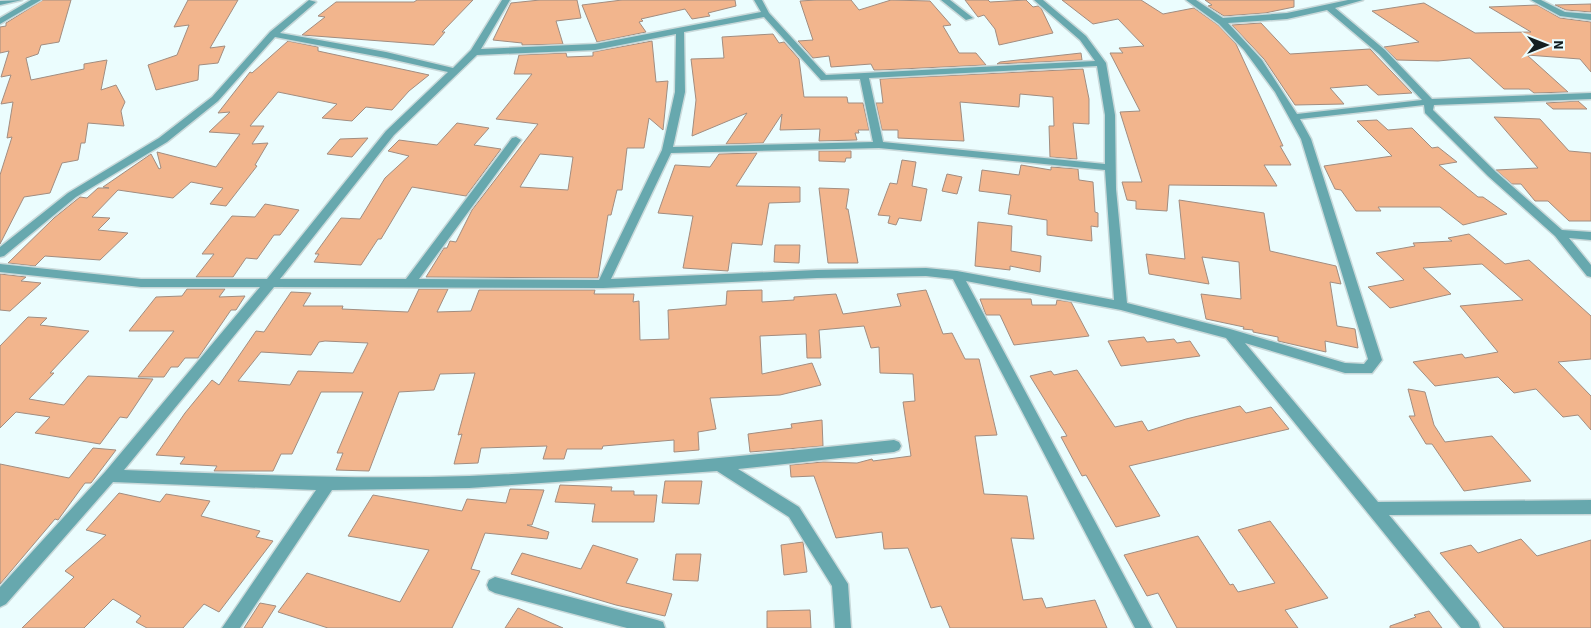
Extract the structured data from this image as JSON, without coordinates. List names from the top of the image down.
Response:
{
  "north": "right"
}
